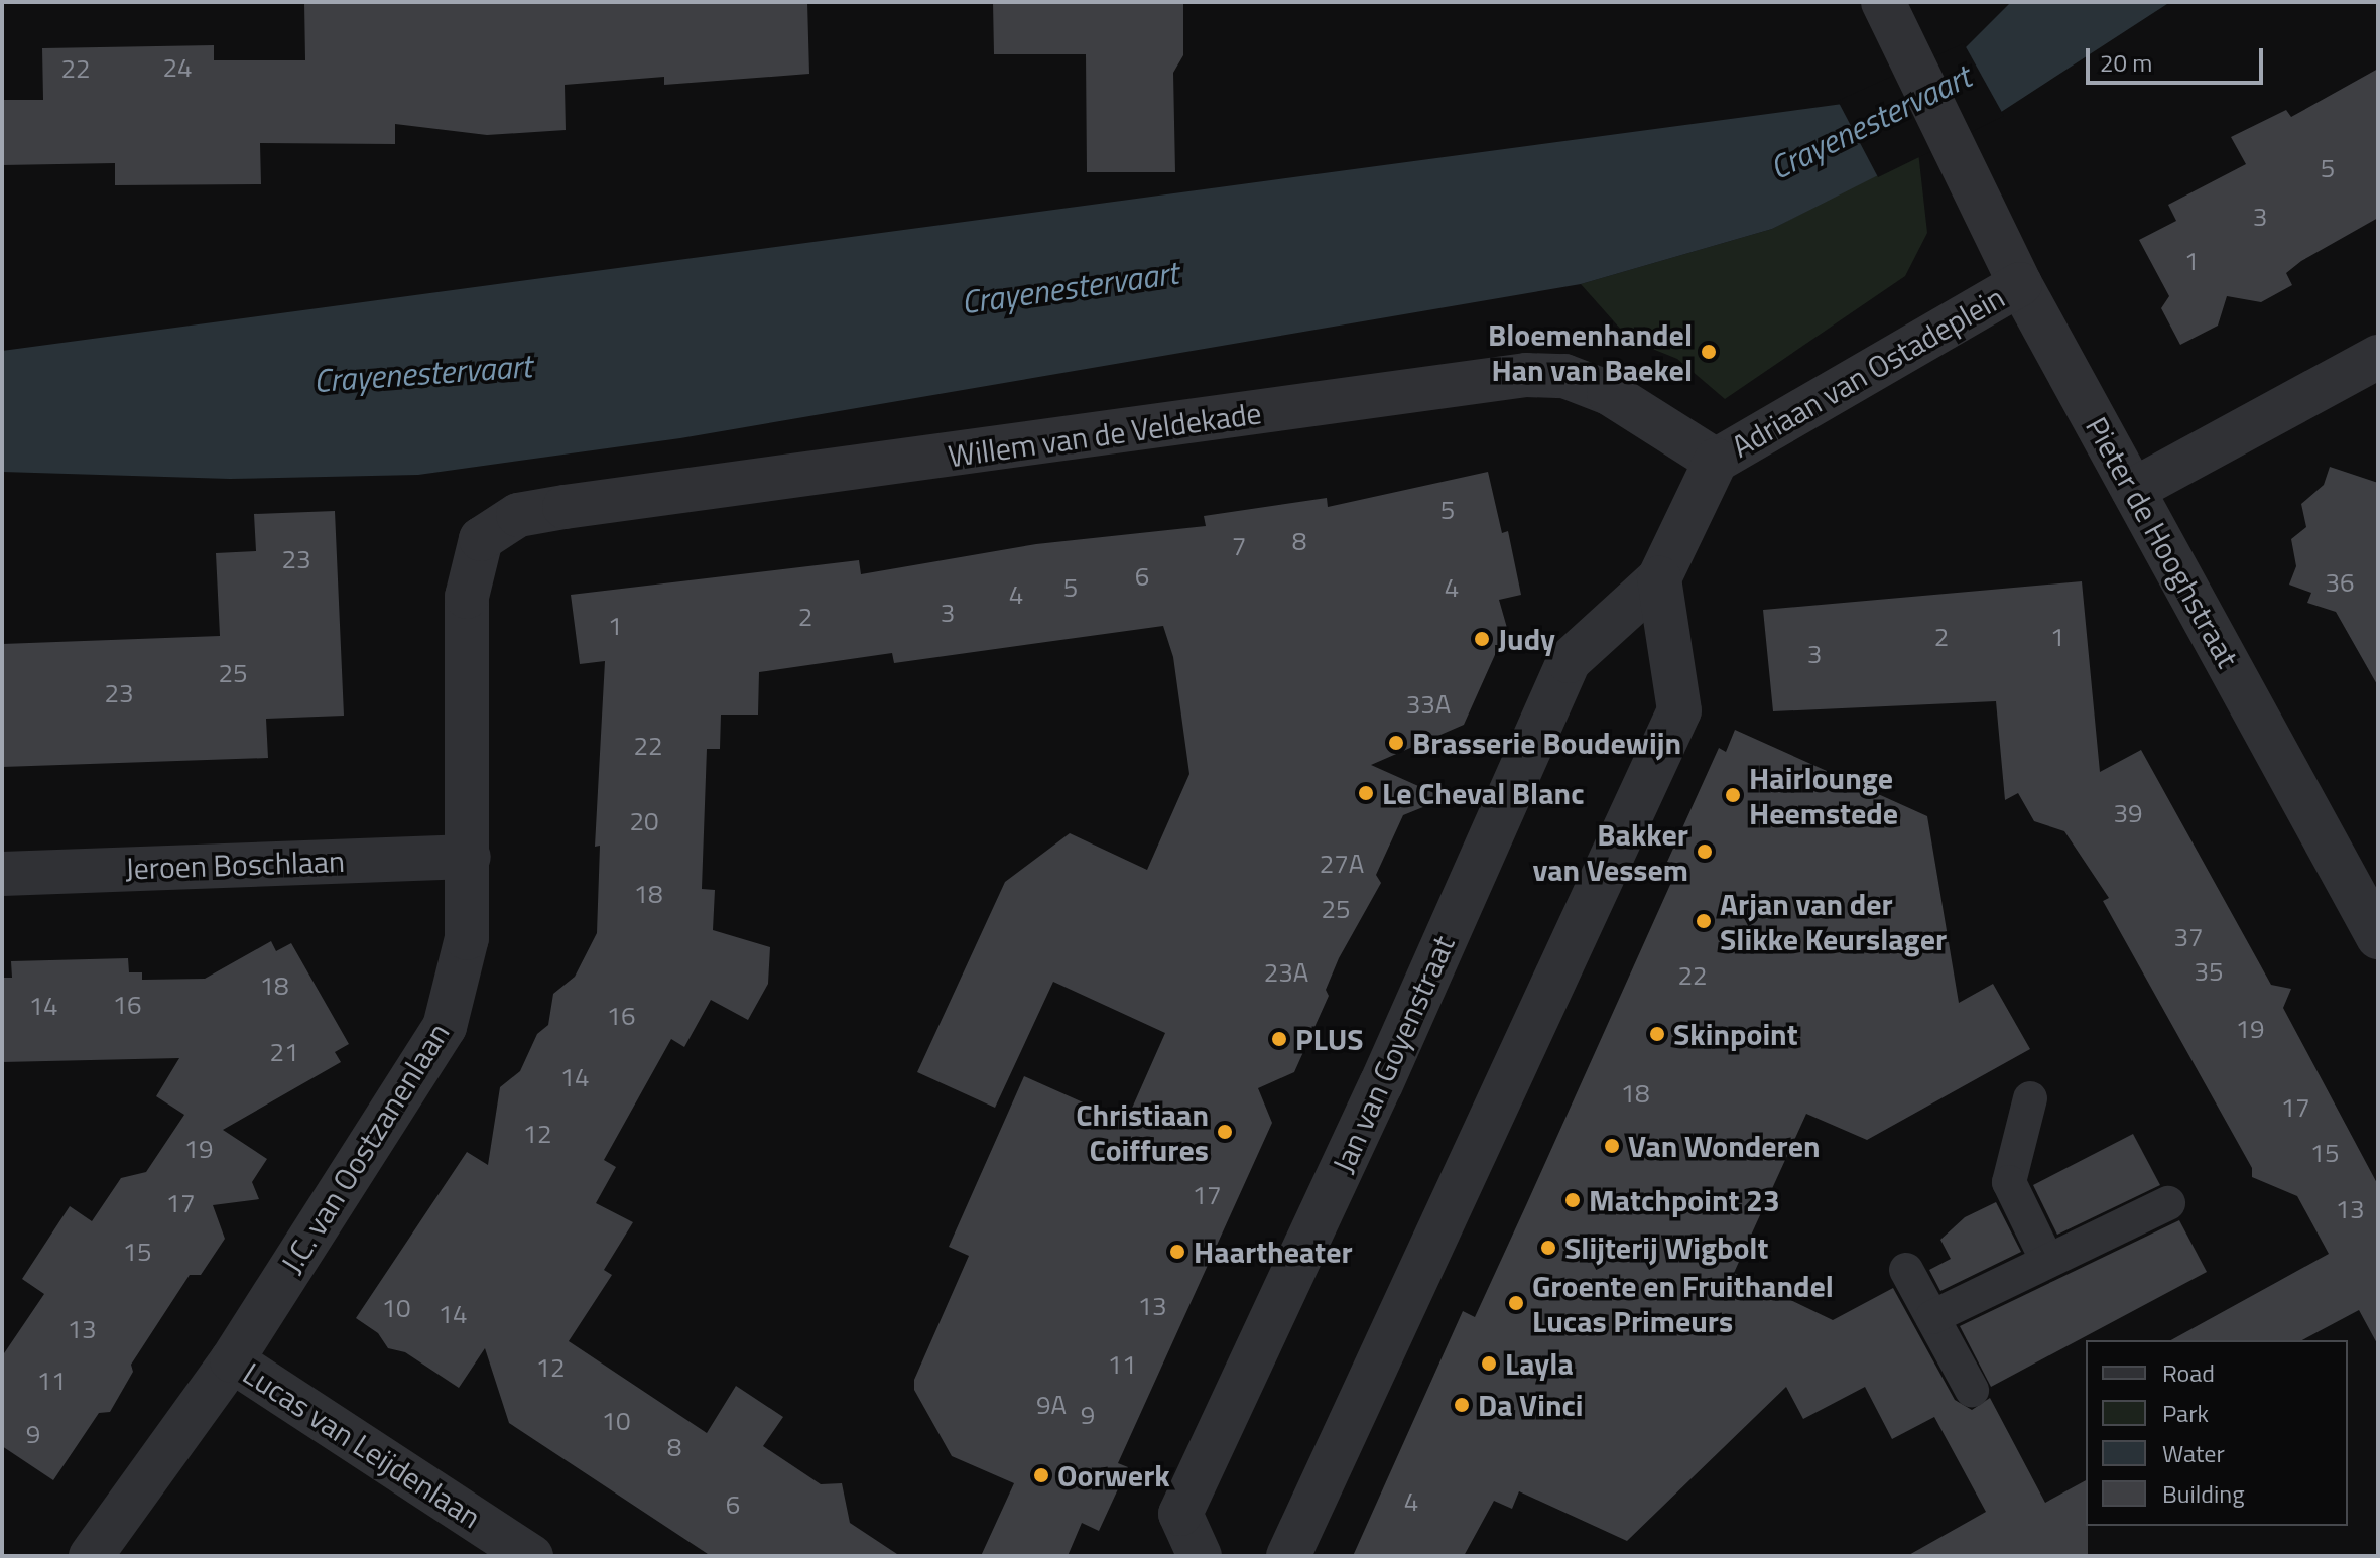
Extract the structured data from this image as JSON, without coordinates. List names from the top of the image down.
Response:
{
  "streets": {
    "street": [
      "Adriaan van Ostadeplein",
      "Willem van de Veldekade",
      "Pieter de Hooghstraat",
      "Jeroen Boschlaan",
      "Jan van Goyenstraat",
      "J.C. van Oostzanenlaan",
      "Lucas van Leijdenlaan"
    ]
  },
  "crossings": [
    ["Adriaan van Ostadeplein", "Willem van de Veldekade"],
    ["Adriaan van Ostadeplein", "Pieter de Hooghstraat"],
    ["Adriaan van Ostadeplein", "Jan van Goyenstraat"],
    ["Willem van de Veldekade", "Jan van Goyenstraat"],
    ["Willem van de Veldekade", "J.C. van Oostzanenlaan"],
    ["Jeroen Boschlaan", "J.C. van Oostzanenlaan"],
    ["J.C. van Oostzanenlaan", "Lucas van Leijdenlaan"]
  ],
  "water": ["Crayenestervaart"],
  "places": [
    "Bloemenhandel Han van Baekel",
    "Judy",
    "Brasserie Boudewijn",
    "Le Cheval Blanc",
    "Hairlounge Heemstede",
    "Bakker van Vessem",
    "Arjan van der Slikke Keurslager",
    "Skinpoint",
    "PLUS",
    "Christiaan Coiffures",
    "Van Wonderen",
    "Matchpoint 23",
    "Slijterij Wigbolt",
    "Haartheater",
    "Groente en Fruithandel Lucas Primeurs",
    "Layla",
    "Da Vinci",
    "Oorwerk"
  ],
  "house_numbers": [
    "24",
    "22",
    "5",
    "3",
    "1",
    "5",
    "8",
    "7",
    "23",
    "6",
    "36",
    "5",
    "4",
    "4",
    "3",
    "2",
    "1",
    "2",
    "1",
    "3",
    "25",
    "23",
    "33A",
    "22",
    "39",
    "20",
    "27A",
    "18",
    "25",
    "37",
    "35",
    "23A",
    "22",
    "18",
    "16",
    "14",
    "16",
    "19",
    "21",
    "14",
    "18",
    "17",
    "12",
    "19",
    "15",
    "17",
    "17",
    "13",
    "15",
    "13",
    "10",
    "14",
    "13",
    "11",
    "12",
    "11",
    "9A",
    "9",
    "10",
    "9",
    "8",
    "4",
    "6"
  ],
  "legend": [
    "Road",
    "Park",
    "Water",
    "Building"
  ],
  "scale_bar": "20 m"
}
